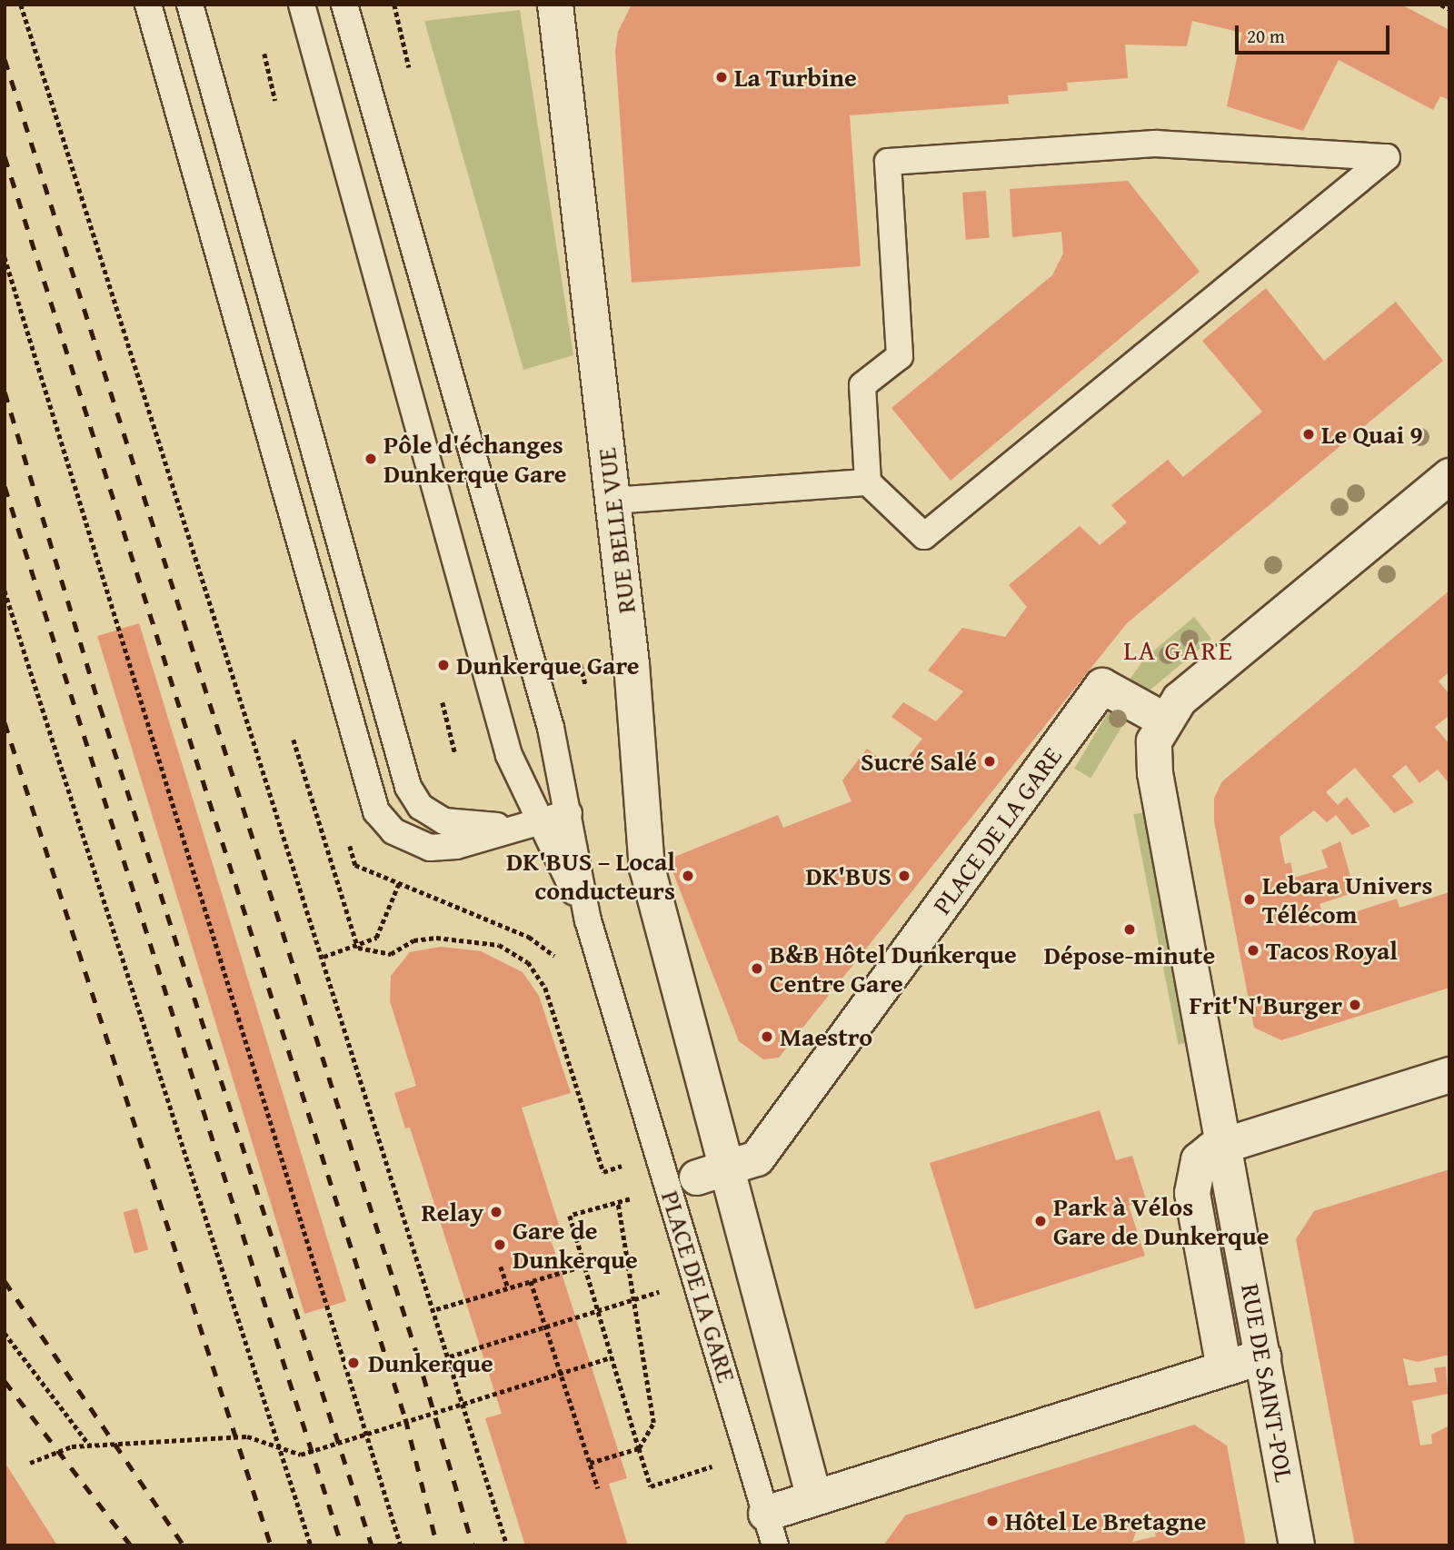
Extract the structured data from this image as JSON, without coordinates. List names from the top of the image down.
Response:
{
  "streets": {
    "street": ["RUE BELLE VUE", "PLACE DE LA GARE", "RUE DE SAINT-POL"]
  },
  "crossings": [
    ["RUE BELLE VUE", "PLACE DE LA GARE"],
    ["PLACE DE LA GARE", "RUE DE SAINT-POL"]
  ],
  "districts": ["LA GARE"],
  "places": [
    "La Turbine",
    "Le Quai 9",
    "Pôle d'échanges Dunkerque Gare",
    "Dunkerque Gare",
    "Sucré Salé",
    "DK'BUS – Local conducteurs",
    "DK'BUS",
    "Lebara Univers Télécom",
    "Dépose-minute",
    "Tacos Royal",
    "B&B Hôtel Dunkerque Centre Gare",
    "Frit'N'Burger",
    "Maestro",
    "Relay",
    "Park à Vélos Gare de Dunkerque",
    "Gare de Dunkerque",
    "Dunkerque",
    "Hôtel Le Bretagne"
  ],
  "scale_bar": "20 m"
}
